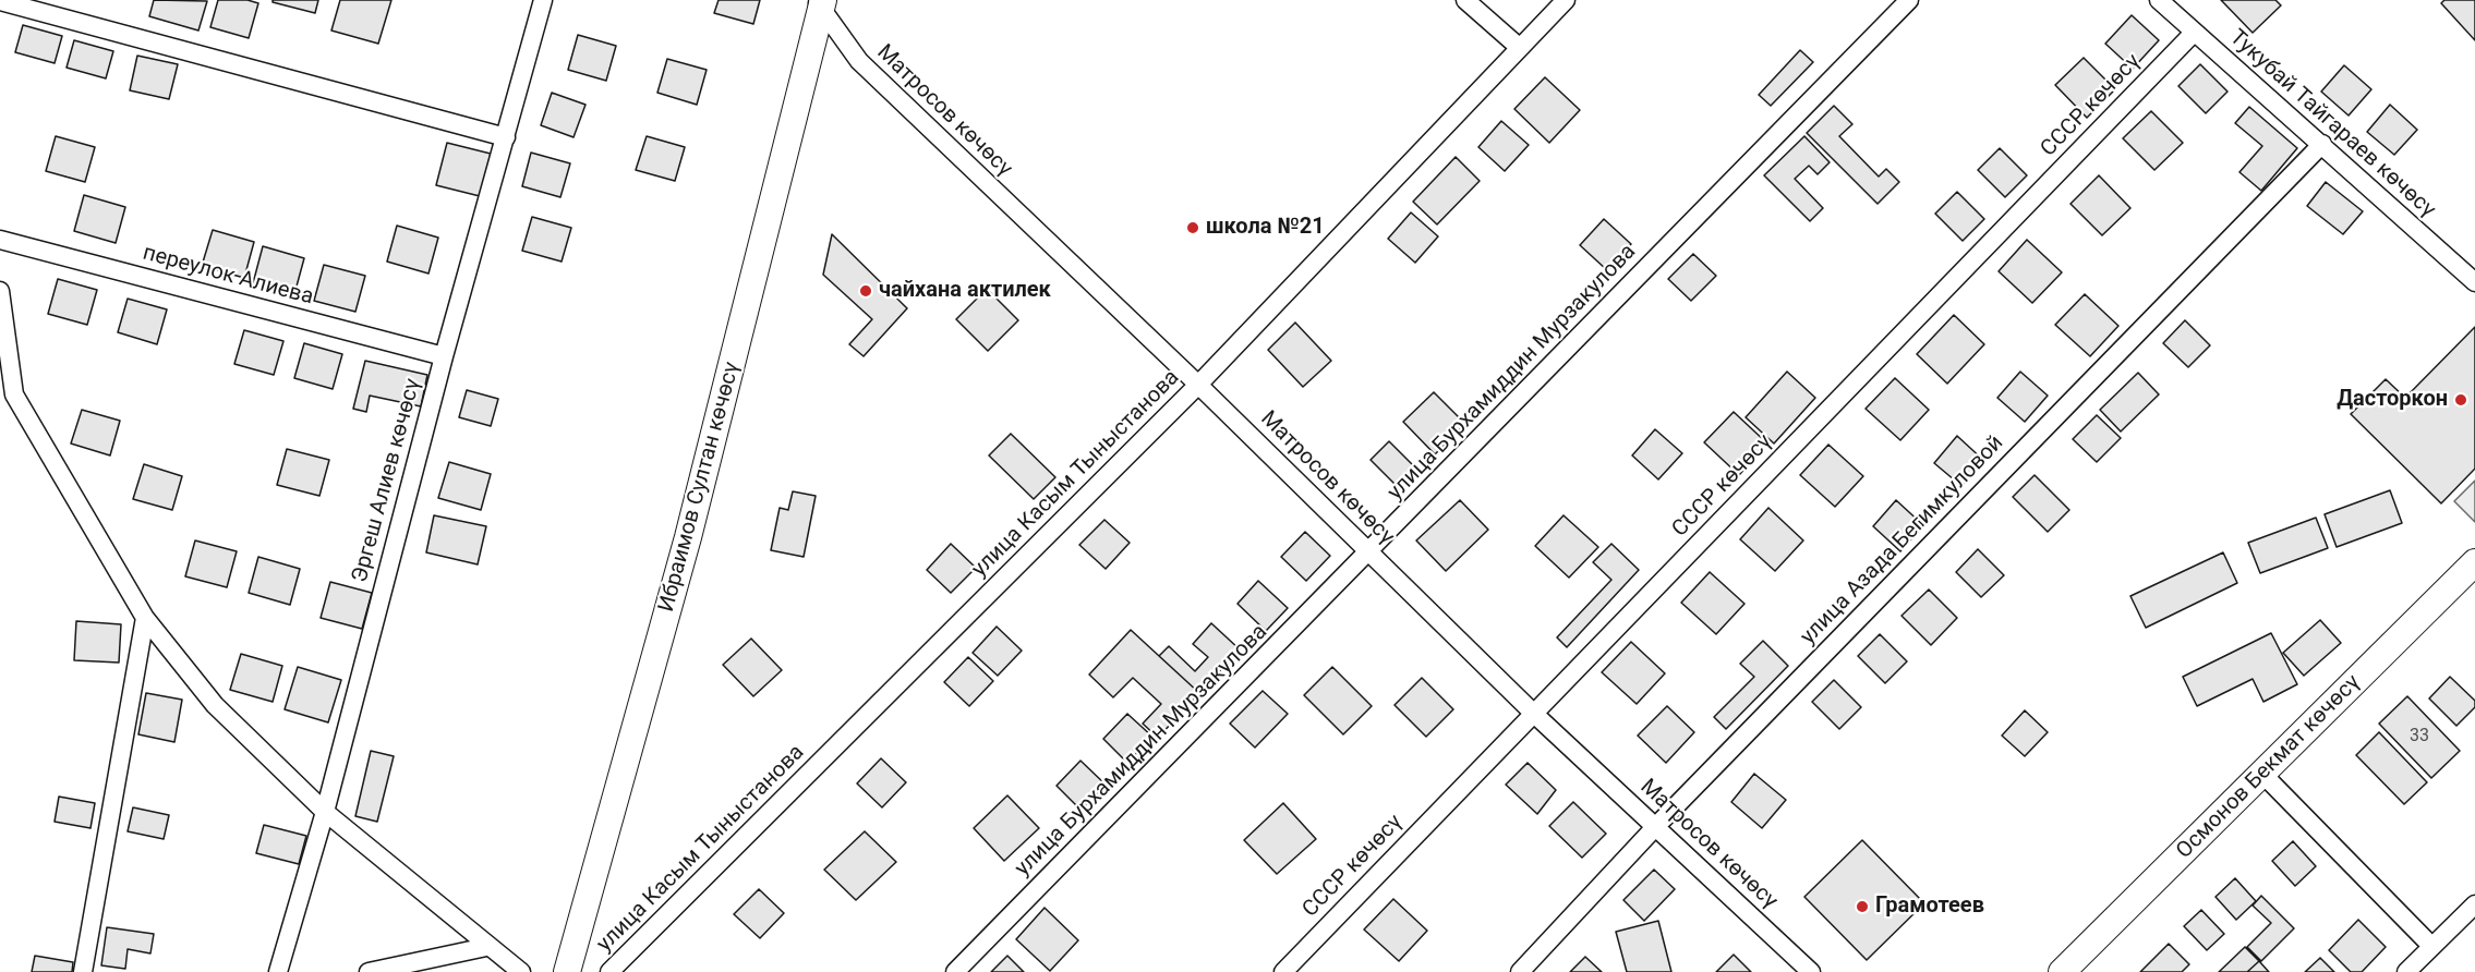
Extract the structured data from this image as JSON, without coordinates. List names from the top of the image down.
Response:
{
  "streets": {
    "main road": ["Ибраимов Султан көчөсү", "Осмонов Бекмат көчөсү"],
    "street": [
      "СССР көчөсү",
      "Матросов көчөсү",
      "Тукубай Тайгараев көчөсү",
      "переулок Алиева",
      "улица Бурхамиддин Мурзакулова",
      "улица Касым Тыныстанова",
      "Эргеш Алиев көчөсү",
      "улица Азада Бегимкуловой"
    ]
  },
  "crossings": [
    ["СССР көчөсү", "Матросов көчөсү"],
    ["СССР көчөсү", "Тукубай Тайгараев көчөсү"],
    ["Матросов көчөсү", "улица Бурхамиддин Мурзакулова"],
    ["Матросов көчөсү", "улица Касым Тыныстанова"],
    ["Матросов көчөсү", "Ибраимов Султан көчөсү"],
    ["Матросов көчөсү", "улица Азада Бегимкуловой"],
    ["Тукубай Тайгараев көчөсү", "улица Азада Бегимкуловой"],
    ["переулок Алиева", "Эргеш Алиев көчөсү"]
  ],
  "places": [
    "школа №21",
    "чайхана актилек",
    "Дасторкон",
    "Грамотеев"
  ],
  "house_numbers": ["33"]
}
